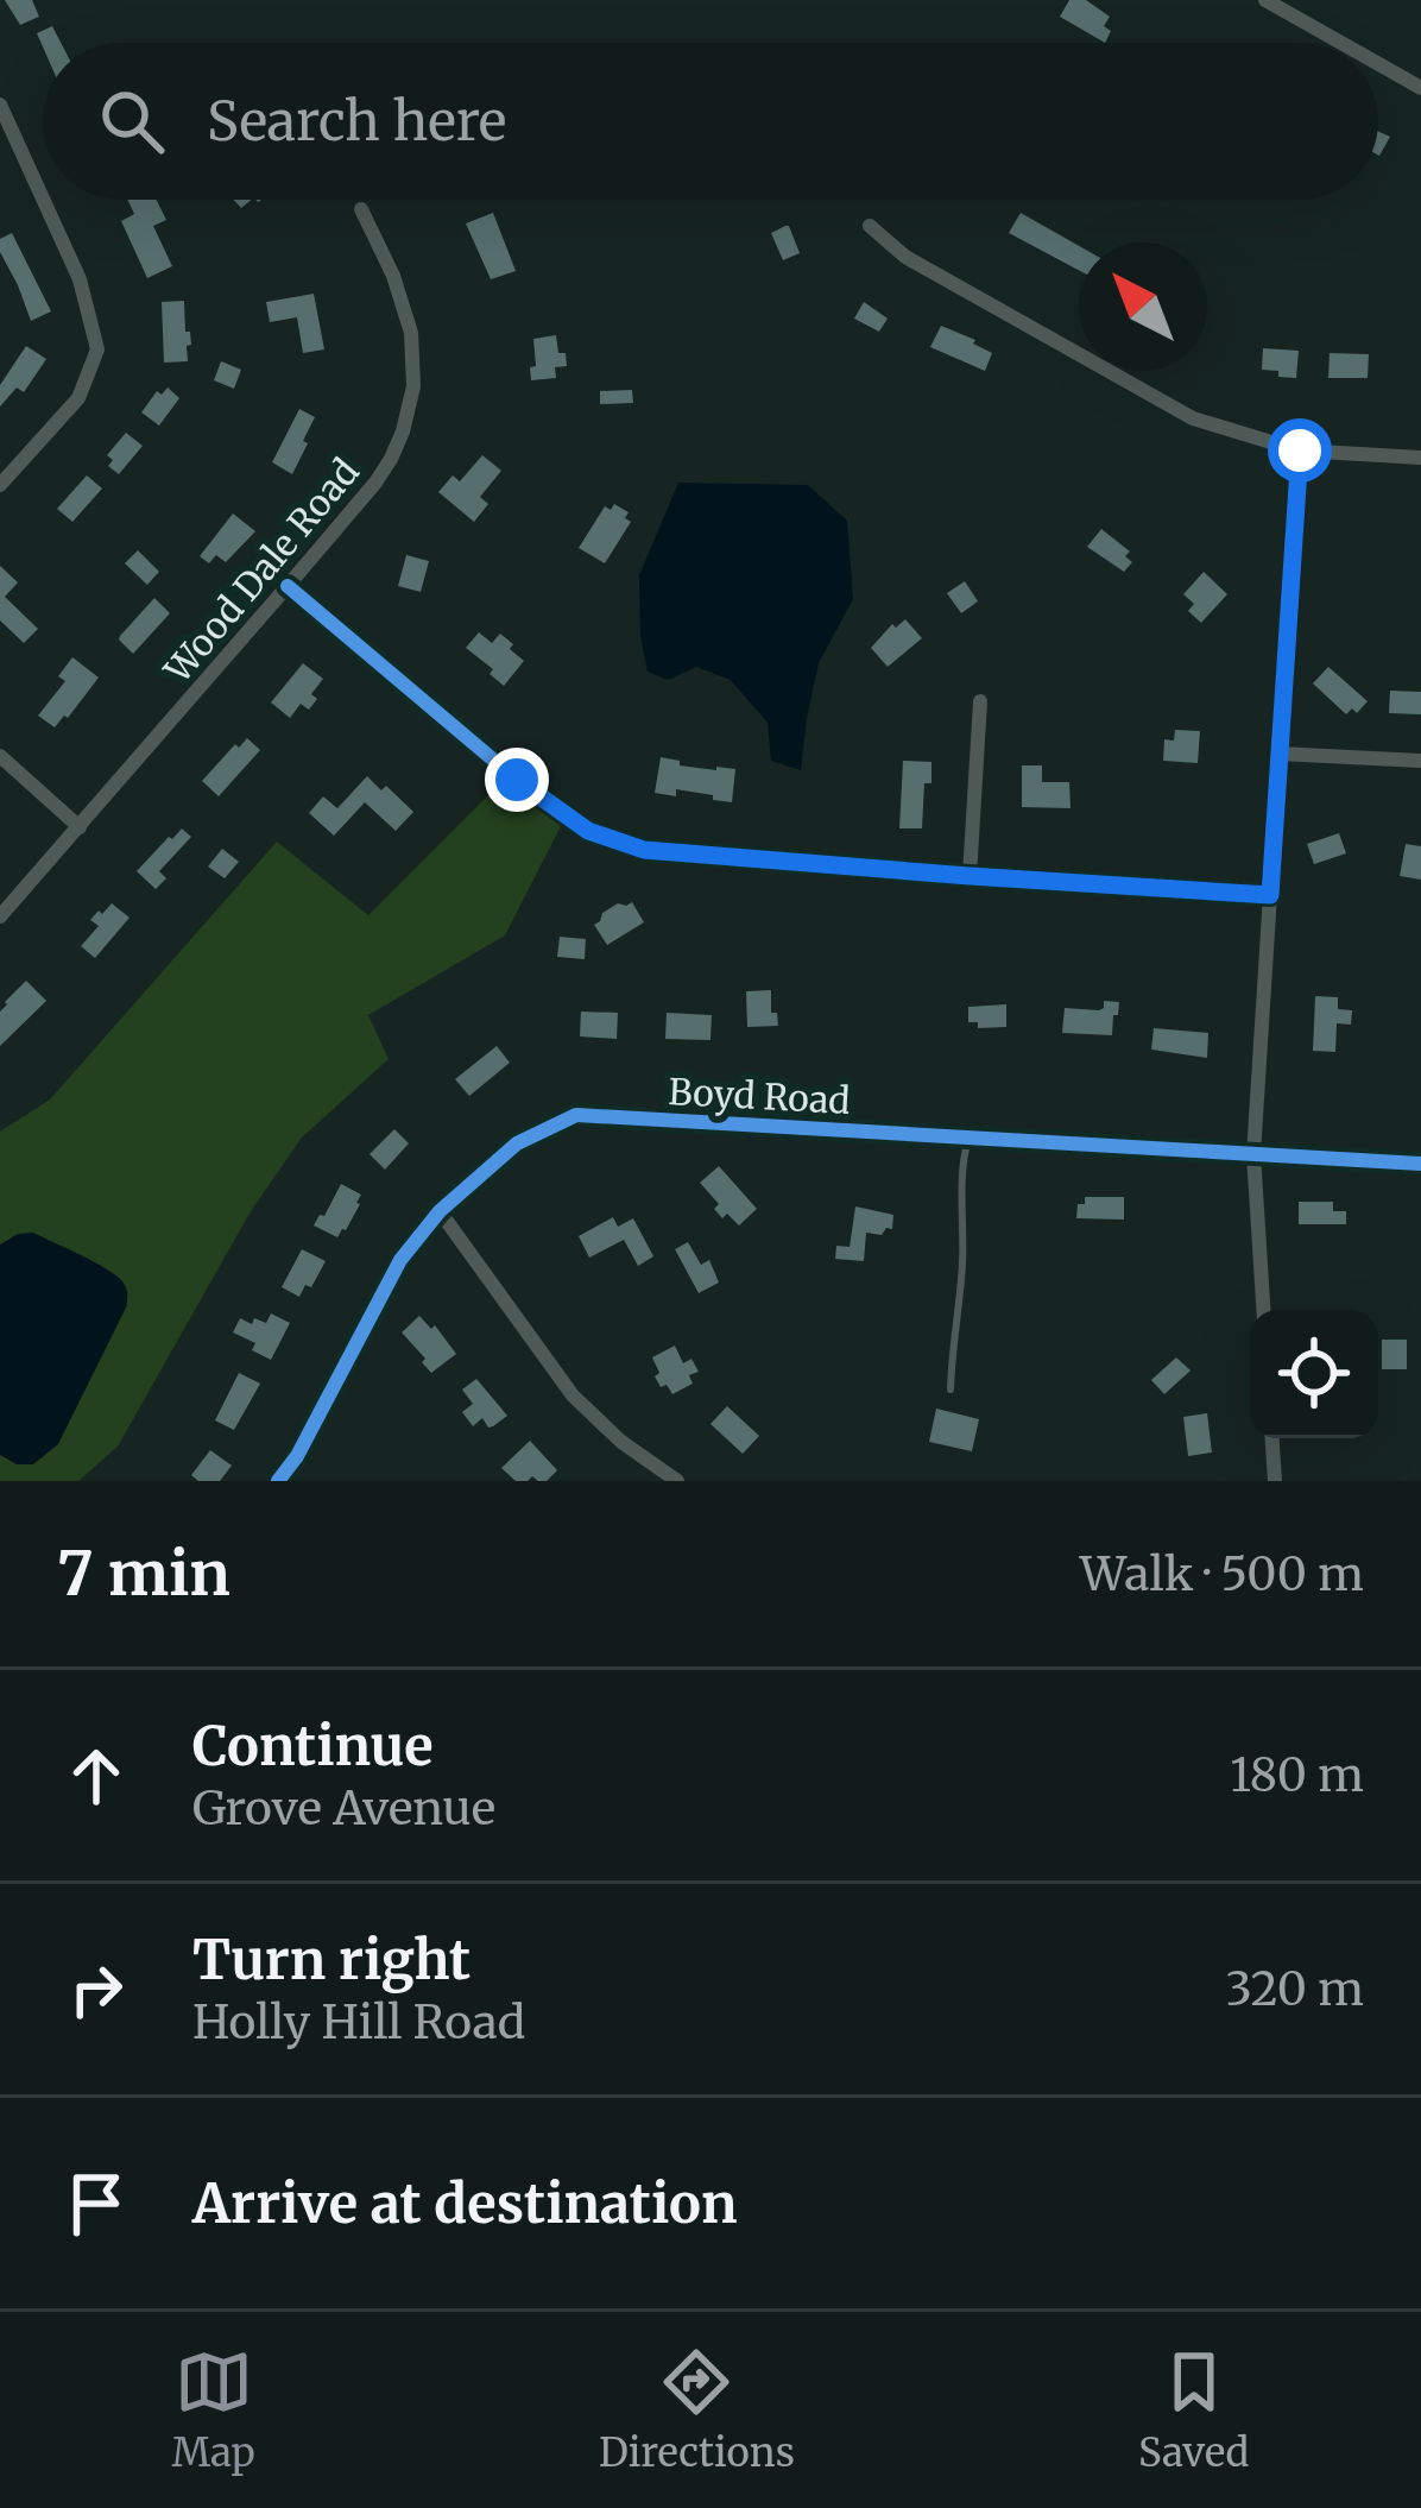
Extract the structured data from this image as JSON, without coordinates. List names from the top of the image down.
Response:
{
  "streets": {
    "street": ["Wood Dale Road", "Boyd Road"]
  },
  "north": "top left",
  "page": {
    "search": "Search here",
    "heading": ["7 min", "Walk · 500 m"],
    "list": [
      ["Continue", "Grove Avenue", "180 m"],
      ["Turn right", "Holly Hill Road", "320 m"],
      "Arrive at destination"
    ],
    "nav": ["Map", "Directions", "Saved"]
  }
}
